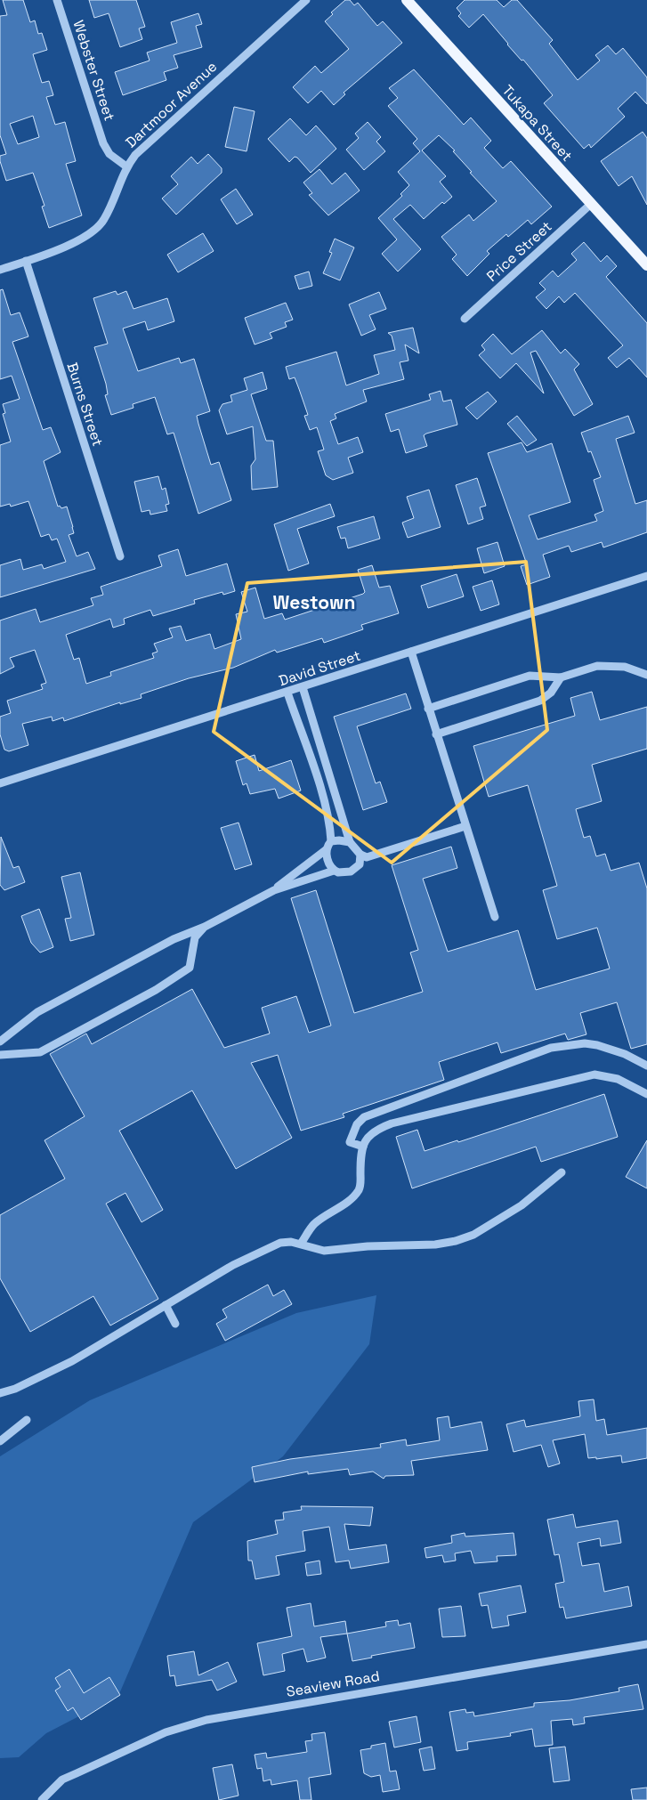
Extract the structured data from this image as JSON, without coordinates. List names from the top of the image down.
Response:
{
  "streets": {
    "main road": ["Tukapa Street"],
    "street": [
      "Webster Street",
      "Dartmoor Avenue",
      "Price Street",
      "Burns Street",
      "David Street",
      "Seaview Road"
    ]
  },
  "crossings": [
    ["Webster Street", "Dartmoor Avenue"],
    ["Dartmoor Avenue", "Burns Street"],
    ["Tukapa Street", "Price Street"]
  ],
  "districts": ["Westown"]
}
